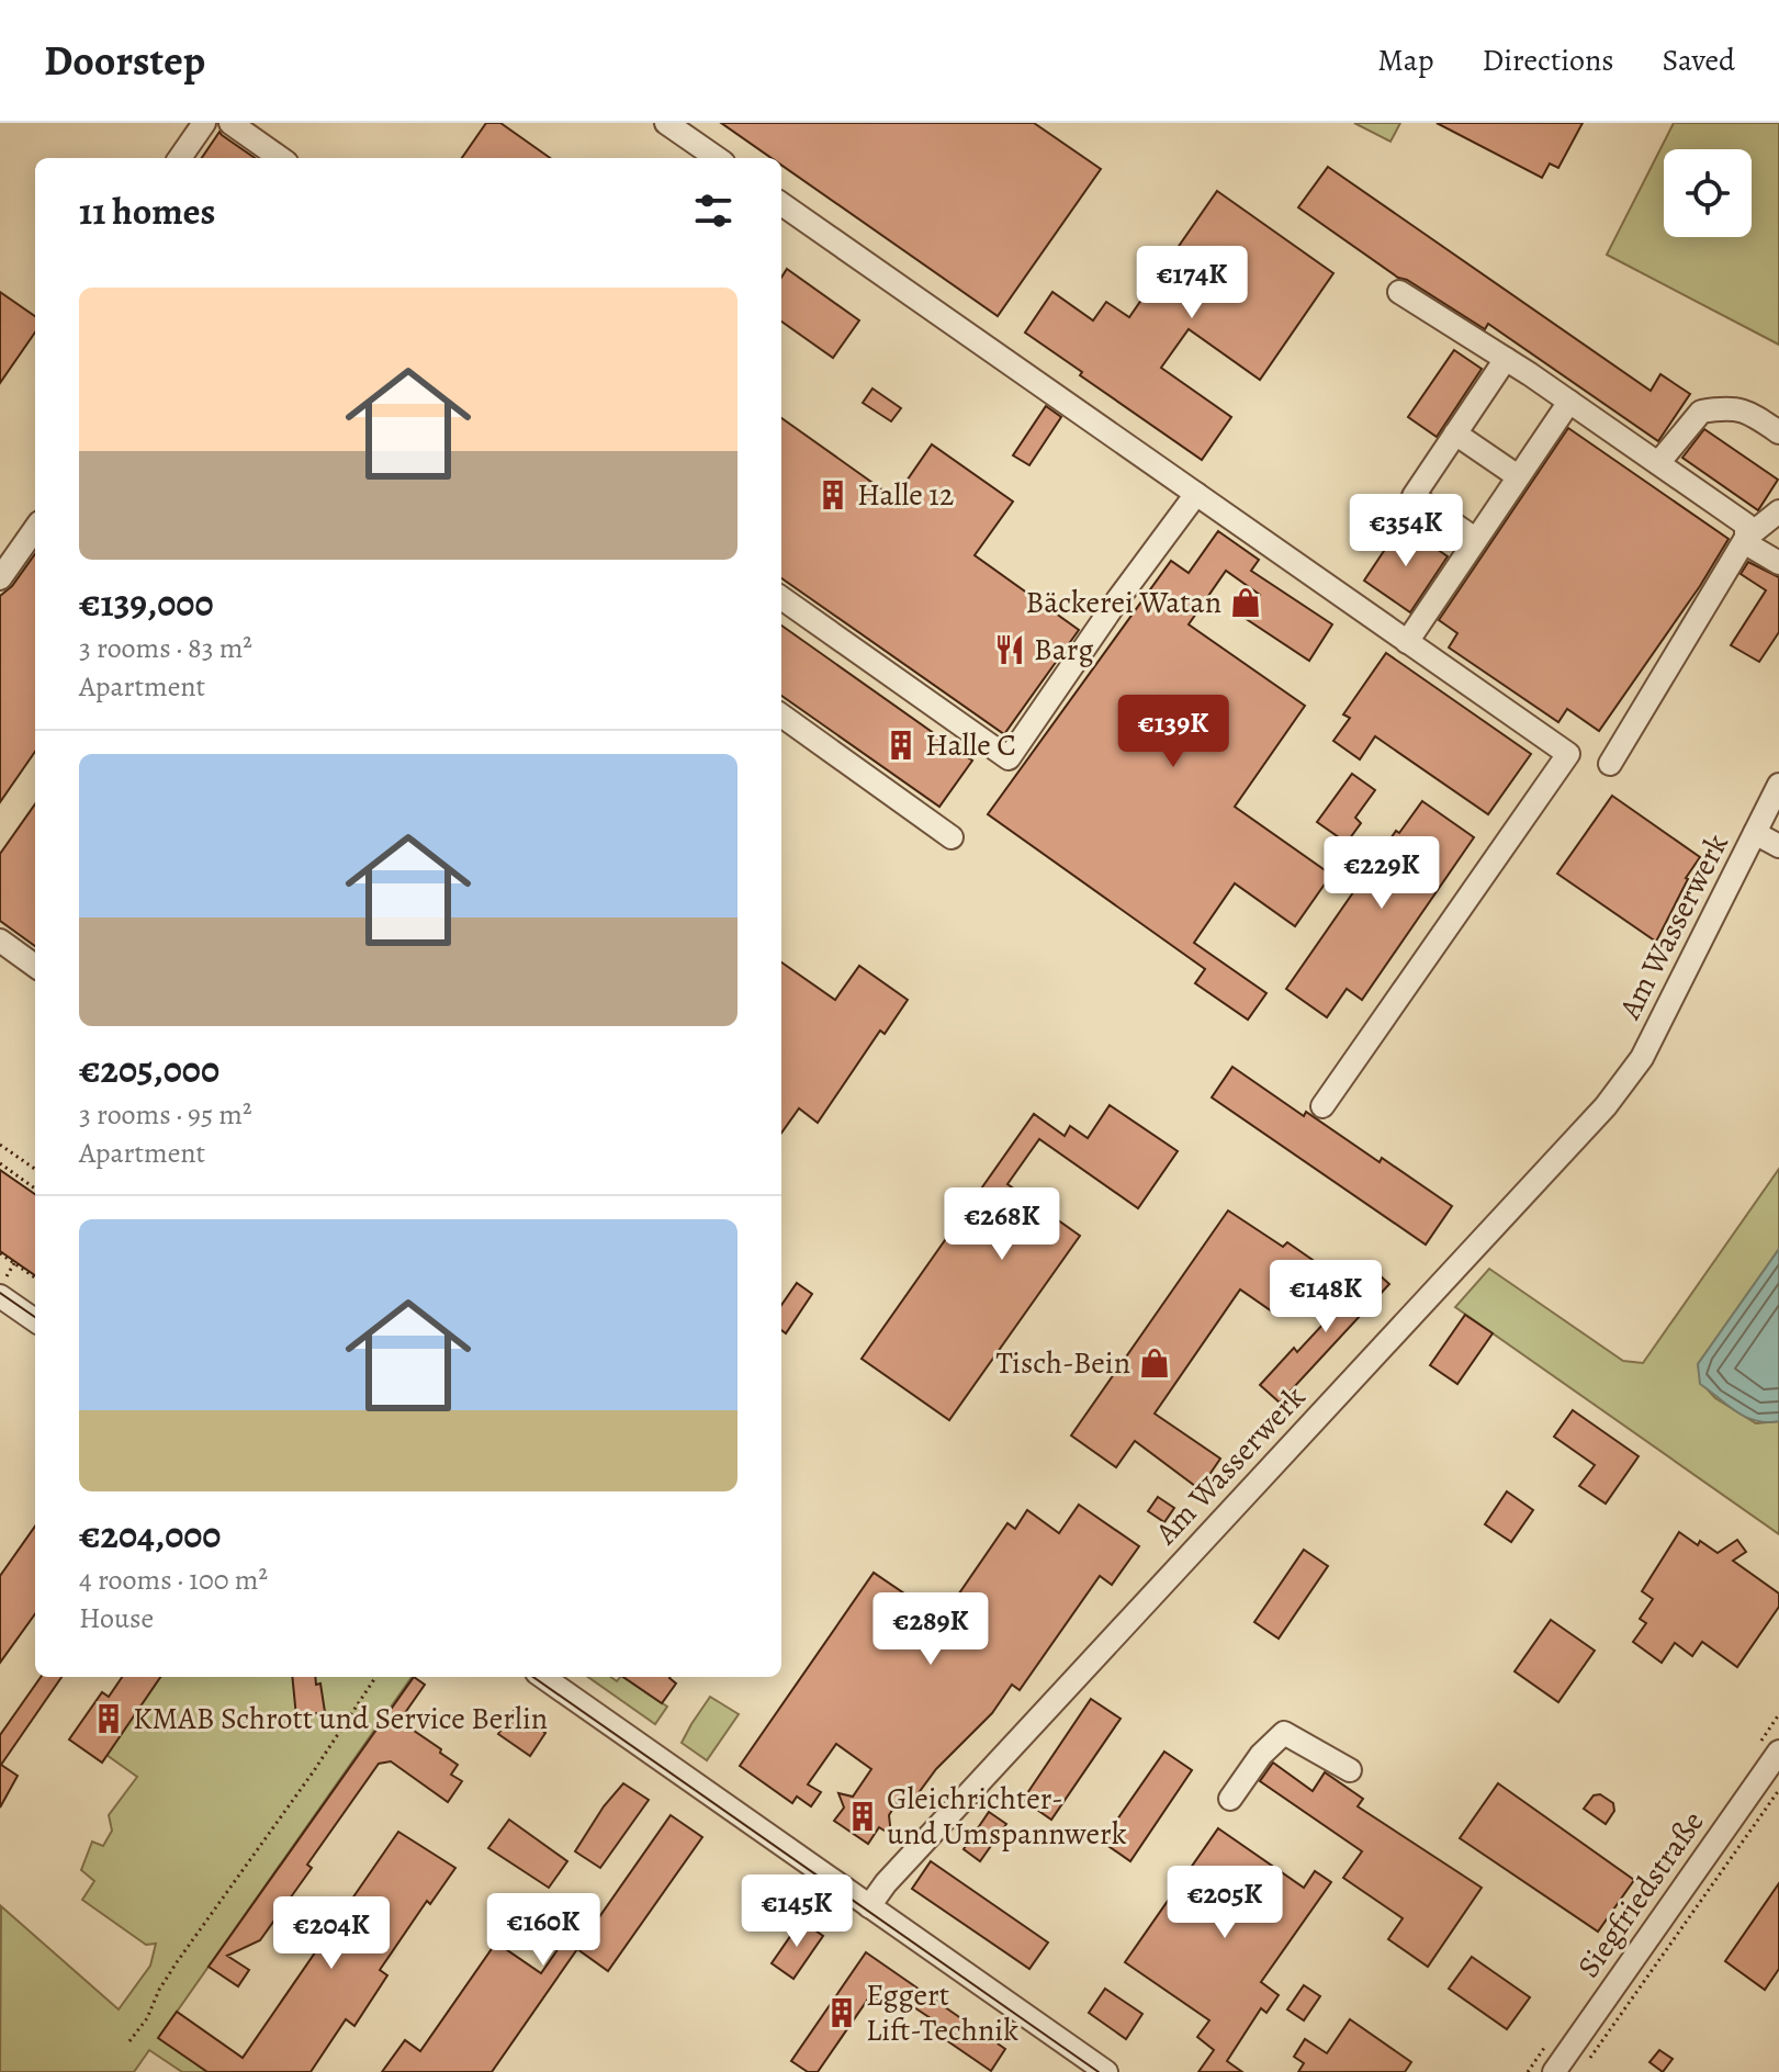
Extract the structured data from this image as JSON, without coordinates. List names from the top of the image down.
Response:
{
  "streets": {
    "street": ["Am Wasserwerk", "Siegfriedstraße"]
  },
  "places": {
    "building": [
      "Halle 12",
      "Halle C",
      "KMAB Schrott und Service Berlin",
      "Gleichrichter- und Umspannwerk",
      "Eggert Lift-Technik"
    ],
    "shop": ["Bäckerei Watan", "Tisch-Bein"],
    "restaurant": ["Barg"]
  },
  "page": {
    "header": "Doorstep",
    "nav": ["Map", "Directions", "Saved"],
    "heading": "11 homes",
    "price": [
      "€174K",
      "€354K",
      "€139K",
      "€229K",
      "€268K",
      "€148K",
      "€289K",
      "€205K",
      "€145K",
      "€160K",
      "€204K"
    ],
    "list": [
      {
        "name": "€139,000",
        "note": "3 rooms · 83 m² · Apartment"
      },
      {
        "name": "€205,000",
        "note": "3 rooms · 95 m² · Apartment"
      },
      {
        "name": "€204,000",
        "note": "4 rooms · 100 m² · House"
      }
    ]
  }
}
